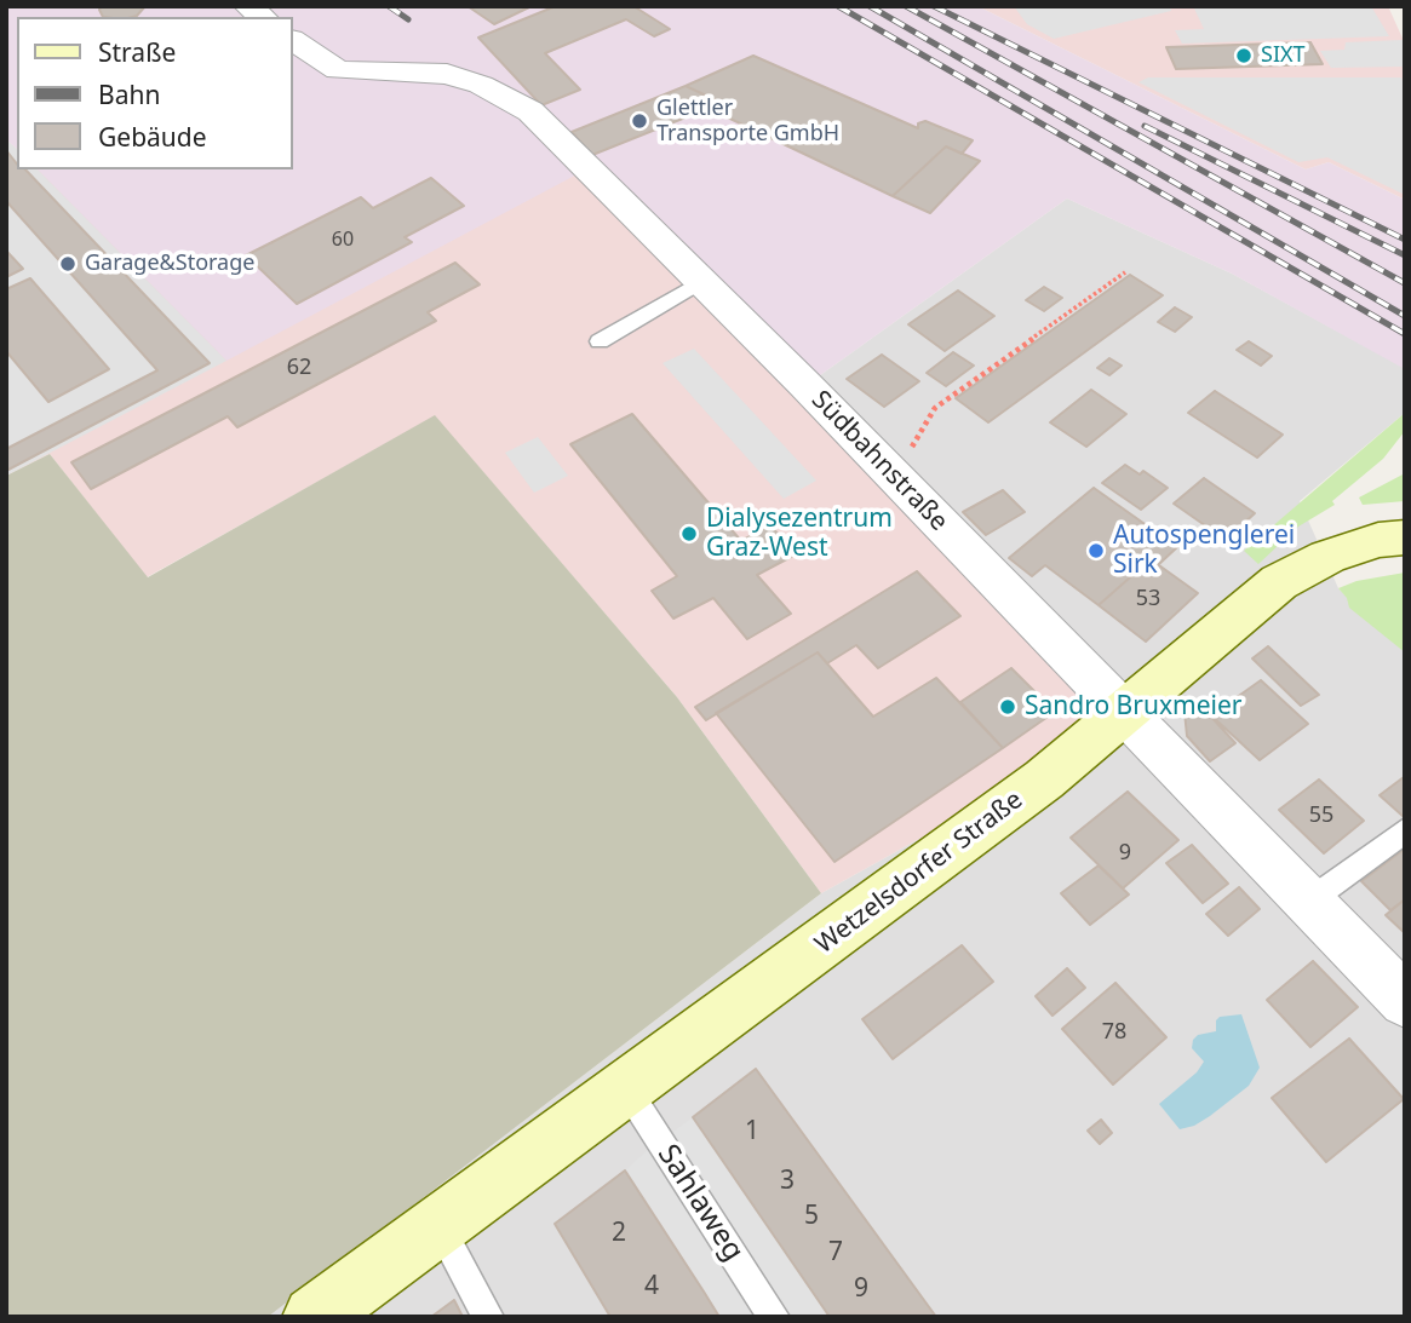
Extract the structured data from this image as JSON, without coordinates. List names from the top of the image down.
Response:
{
  "streets": {
    "main road": ["Wetzelsdorfer Straße"],
    "street": ["Südbahnstraße"],
    "lane": ["Sahlaweg"]
  },
  "crossings": [
    ["Südbahnstraße", "Wetzelsdorfer Straße"],
    ["Wetzelsdorfer Straße", "Sahlaweg"]
  ],
  "places": [
    "SIXT",
    "Glettler Transporte GmbH",
    "Garage&Storage",
    "Dialysezentrum Graz-West",
    "Autospenglerei Sirk",
    "Sandro Bruxmeier"
  ],
  "house_numbers": [
    "60",
    "62",
    "53",
    "55",
    "9",
    "78",
    "1",
    "3",
    "5",
    "2",
    "7",
    "4",
    "9"
  ],
  "legend": ["Straße", "Bahn", "Gebäude"]
}
